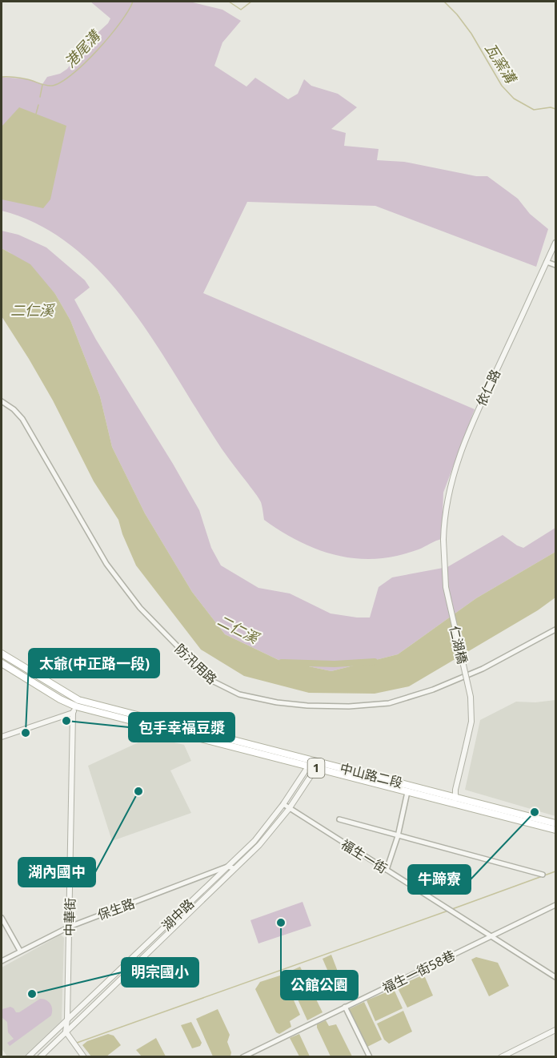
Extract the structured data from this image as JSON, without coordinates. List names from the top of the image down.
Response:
{
  "streets": {
    "main road": ["1", "中山路二段"],
    "street": [
      "依仁路",
      "仁湖橋",
      "防汛用路",
      "福生一街",
      "保生路",
      "湖中路",
      "中華街",
      "福生一街58巷"
    ]
  },
  "crossings": [
    ["依仁路", "仁湖橋"],
    ["仁湖橋", "中山路二段"],
    ["中山路二段", "湖中路"],
    ["中山路二段", "中華街"],
    ["福生一街", "湖中路"],
    ["福生一街", "福生一街58巷"],
    ["保生路", "湖中路"],
    ["保生路", "中華街"],
    ["湖中路", "中華街"]
  ],
  "water": ["港尾溝", "瓦窯溝", "二仁溪"],
  "places": [
    "包手幸福豆漿",
    "太爺(中正路一段)",
    "湖內國中",
    "牛蹄寮",
    "公館公園",
    "明宗國小"
  ]
}
